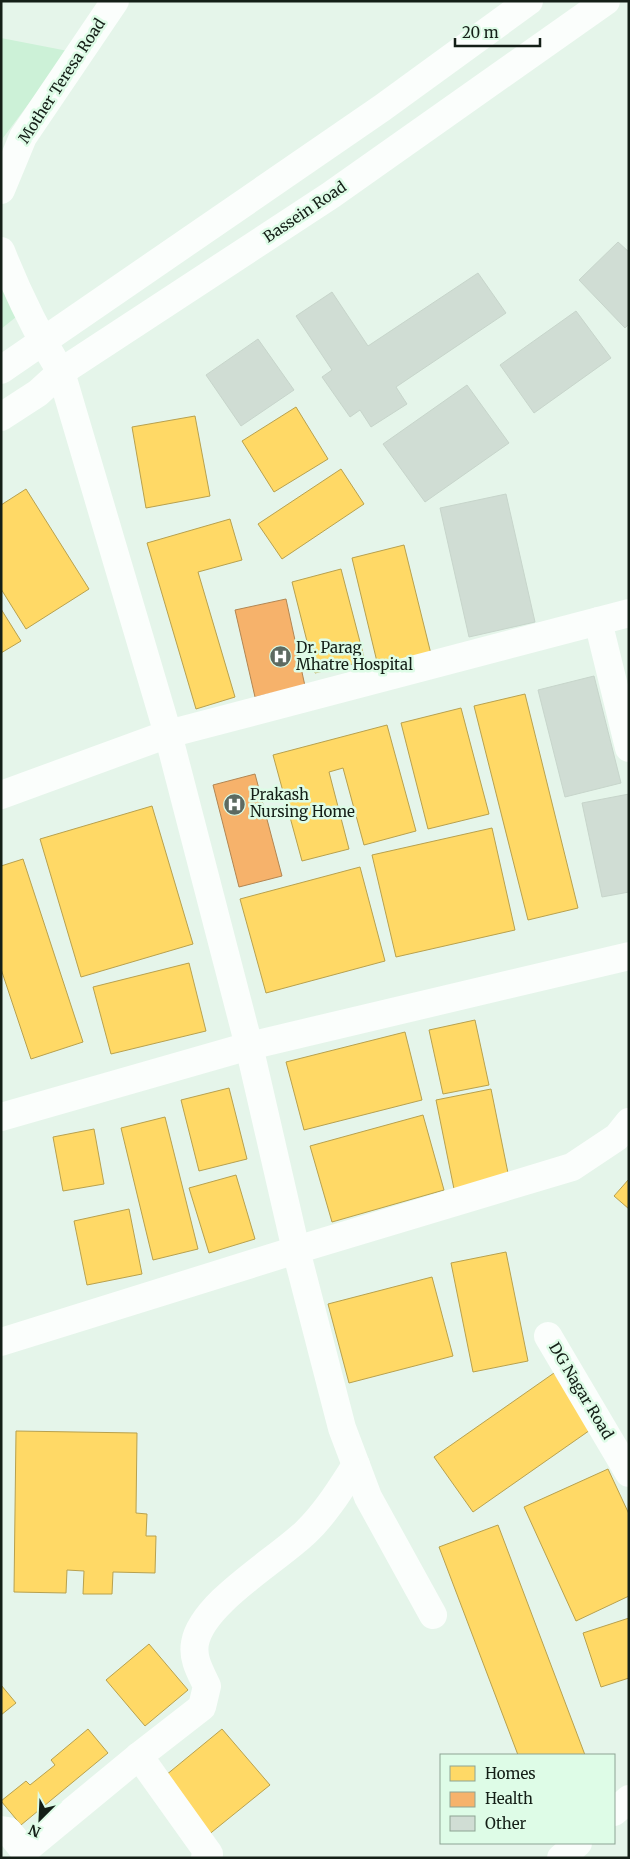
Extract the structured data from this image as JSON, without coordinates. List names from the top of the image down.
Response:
{
  "streets": {
    "street": ["Mother Teresa Road", "Bassein Road", "DG Nagar Road"]
  },
  "places": {
    "hospital": ["Dr. Parag Mhatre Hospital", "Prakash Nursing Home"]
  },
  "legend": ["Homes", "Health", "Other"],
  "scale_bar": "20 m",
  "north": "bottom left"
}
